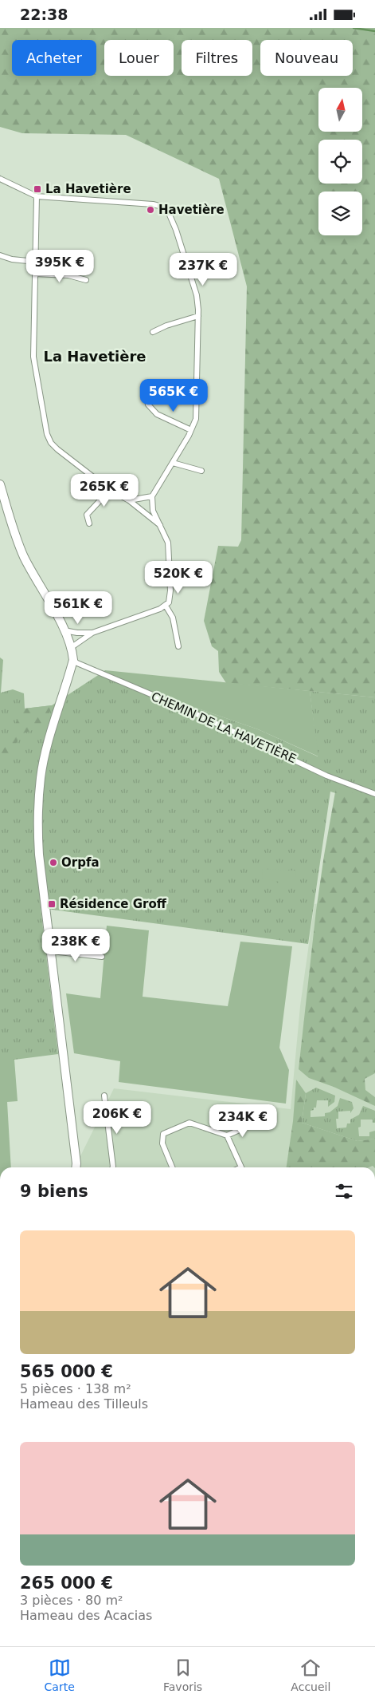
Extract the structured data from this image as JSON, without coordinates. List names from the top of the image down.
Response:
{
  "streets": {
    "street": ["CHEMIN DE LA HAVETIÈRE"]
  },
  "districts": ["La Havetière"],
  "places": {
    "transit": ["La Havetière", "Résidence Groff"],
    "other": ["Havetière", "Orpfa"]
  },
  "north": "top",
  "page": {
    "status": "22:38",
    "chip": [
      "Acheter",
      "Louer",
      "Filtres",
      "Nouveau"
    ],
    "price": [
      "395K €",
      "237K €",
      "565K €",
      "265K €",
      "520K €",
      "561K €",
      "238K €",
      "206K €",
      "234K €"
    ],
    "heading": "9 biens",
    "list": [
      {
        "name": "565 000 €",
        "note": "5 pièces · 138 m² · Hameau des Tilleuls"
      },
      {
        "name": "265 000 €",
        "note": "3 pièces · 80 m² · Hameau des Acacias"
      }
    ],
    "tabs": ["Carte", "Favoris", "Accueil"]
  }
}
